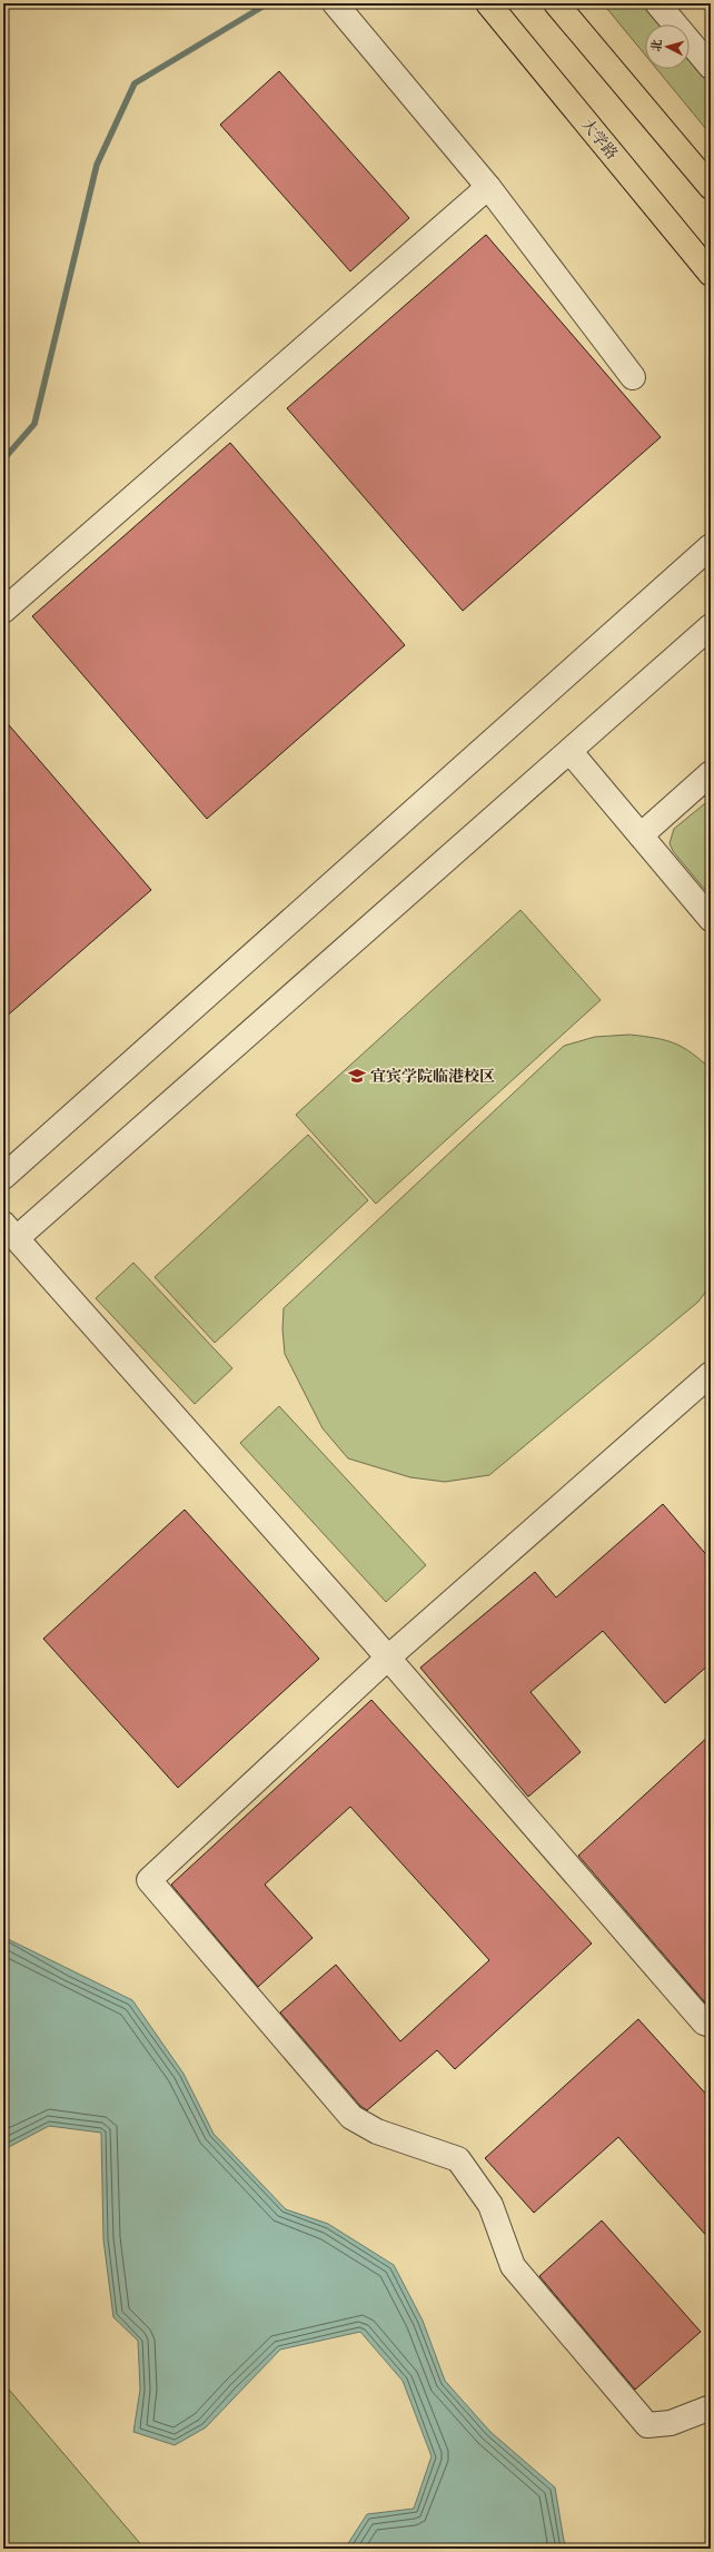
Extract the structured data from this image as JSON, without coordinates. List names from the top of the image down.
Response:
{
  "streets": {
    "main road": ["大学路"]
  },
  "places": {
    "school or university": ["宜宾学院临港校区"]
  },
  "north": "left"
}
